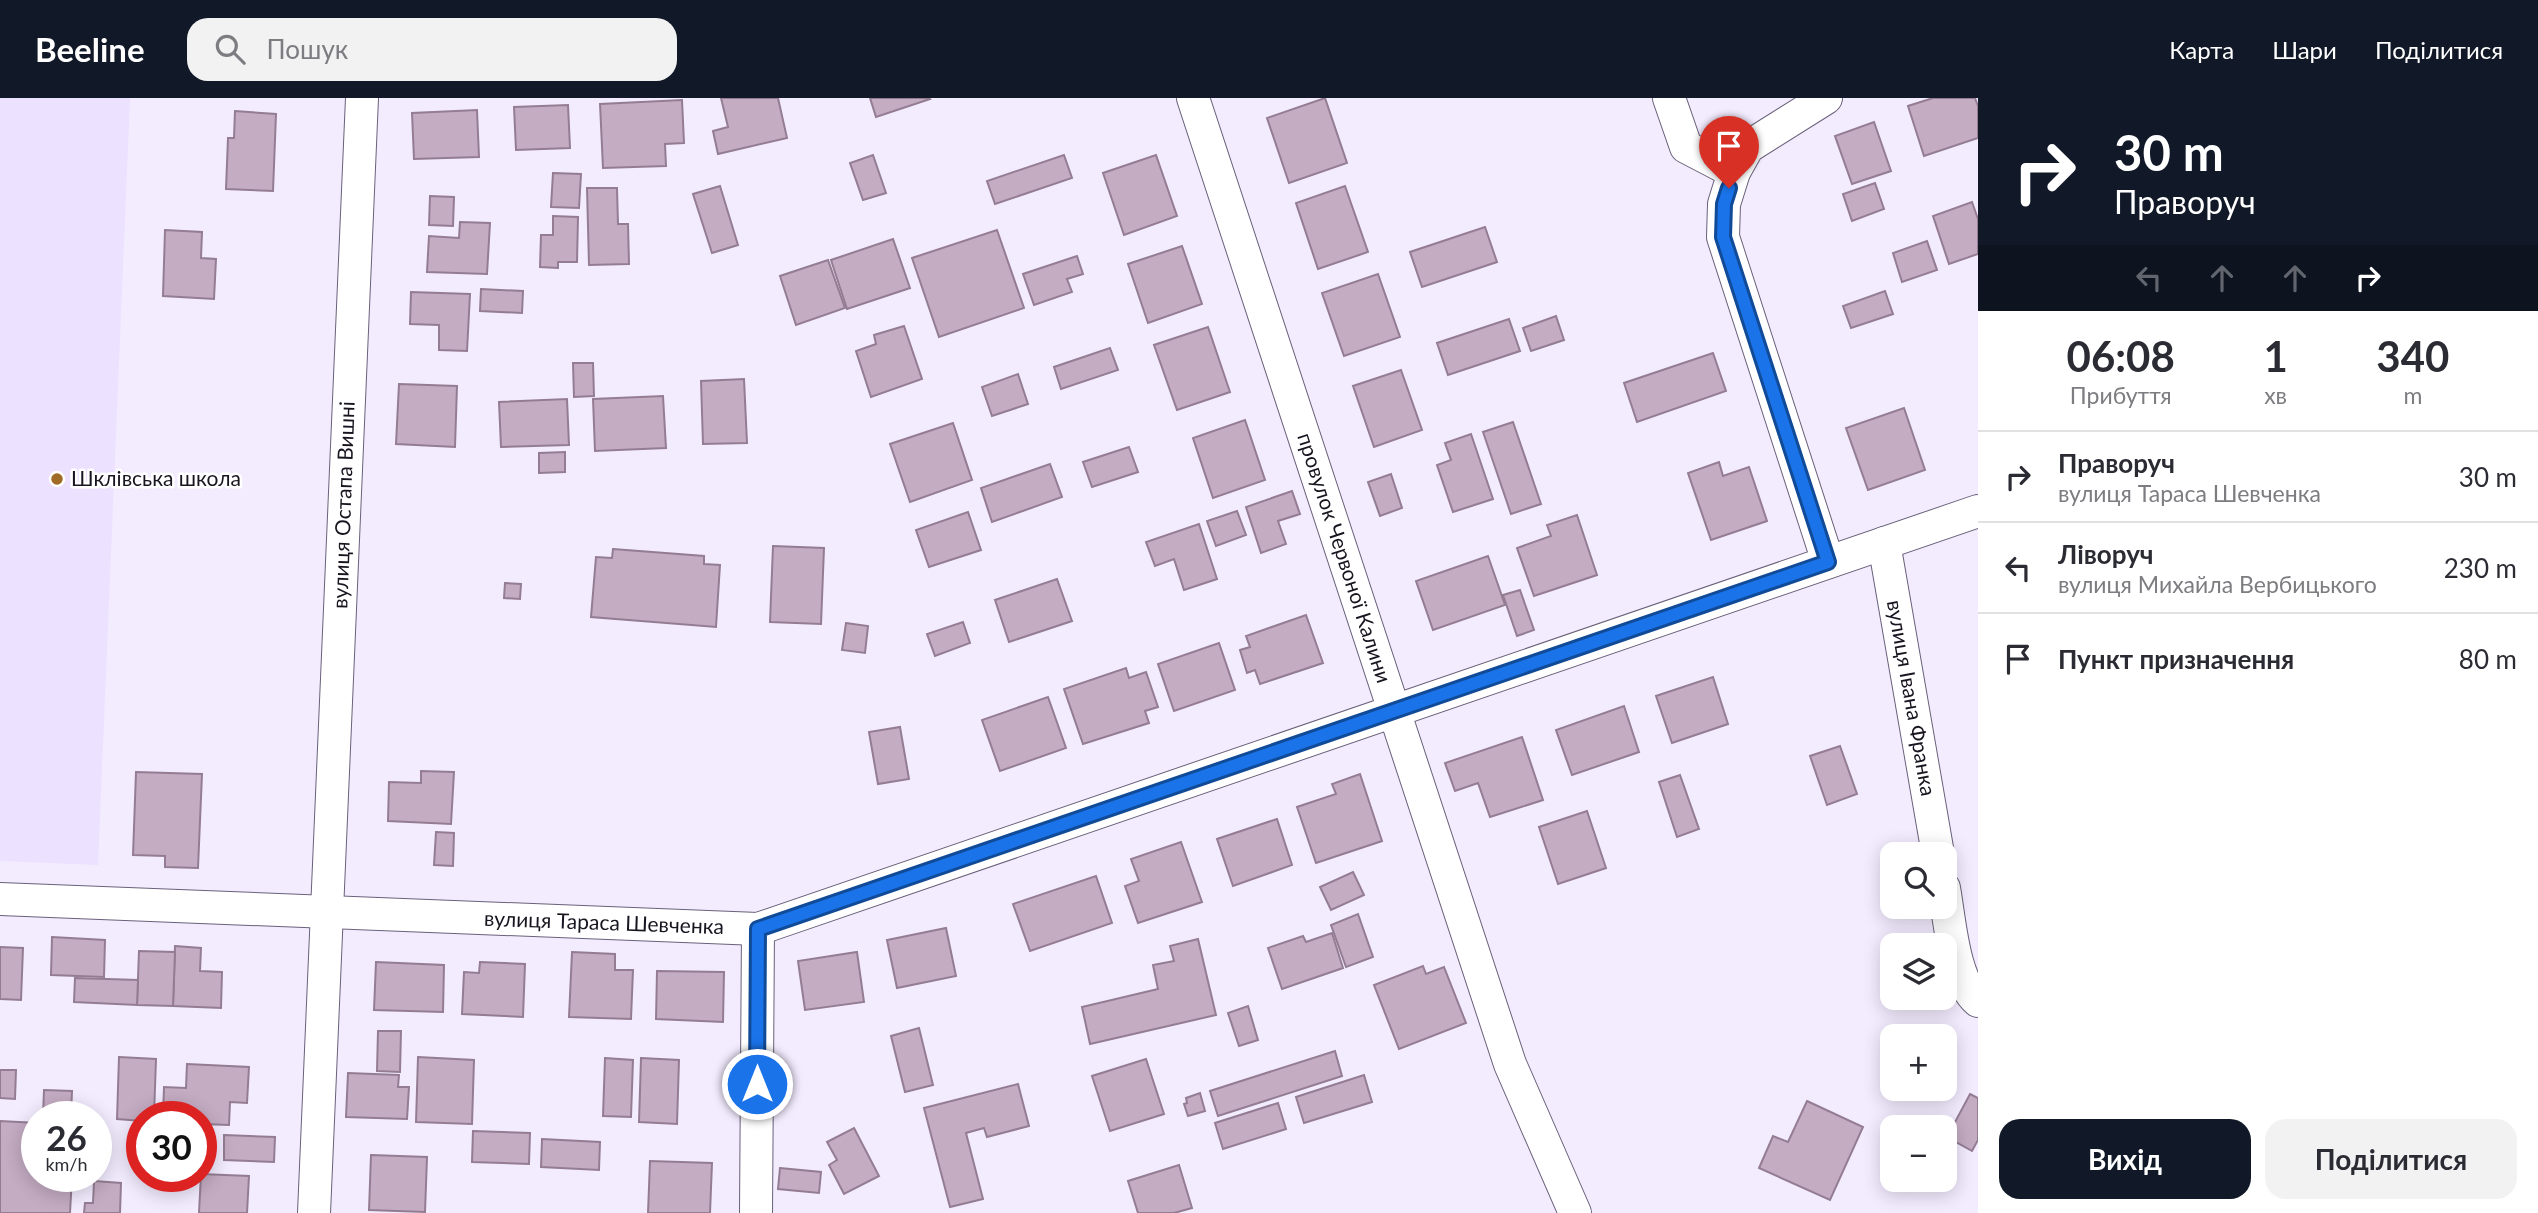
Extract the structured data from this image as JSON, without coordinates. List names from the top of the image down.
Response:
{
  "streets": {
    "street": [
      "вулиця Остапа Вишні",
      "провулок Червоної Калини",
      "вулиця Івана Франка",
      "вулиця Тараса Шевченка"
    ]
  },
  "crossings": [
    ["вулиця Остапа Вишні", "вулиця Тараса Шевченка"],
    ["провулок Червоної Калини", "вулиця Тараса Шевченка"],
    ["вулиця Івана Франка", "вулиця Тараса Шевченка"]
  ],
  "places": ["Шклівська школа"],
  "page": {
    "header": "Beeline",
    "search": "Пошук",
    "nav": ["Карта", "Шари", "Поділитися"],
    "turn": ["30 m", "Праворуч"],
    "eta": [
      "06:08",
      "Прибуття",
      "1",
      "хв",
      "340",
      "m"
    ],
    "list": [
      {
        "name": "Праворуч",
        "note": "вулиця Тараса Шевченка",
        "value": "30 m"
      },
      {
        "name": "Ліворуч",
        "note": "вулиця Михайла Вербицького",
        "value": "230 m"
      },
      {
        "name": "Пункт призначення",
        "value": "80 m"
      }
    ],
    "map_buttons": ["+", "−"],
    "speed": "26 km/h",
    "limit": "30",
    "buttons": ["Вихід", "Поділитися"]
  }
}
